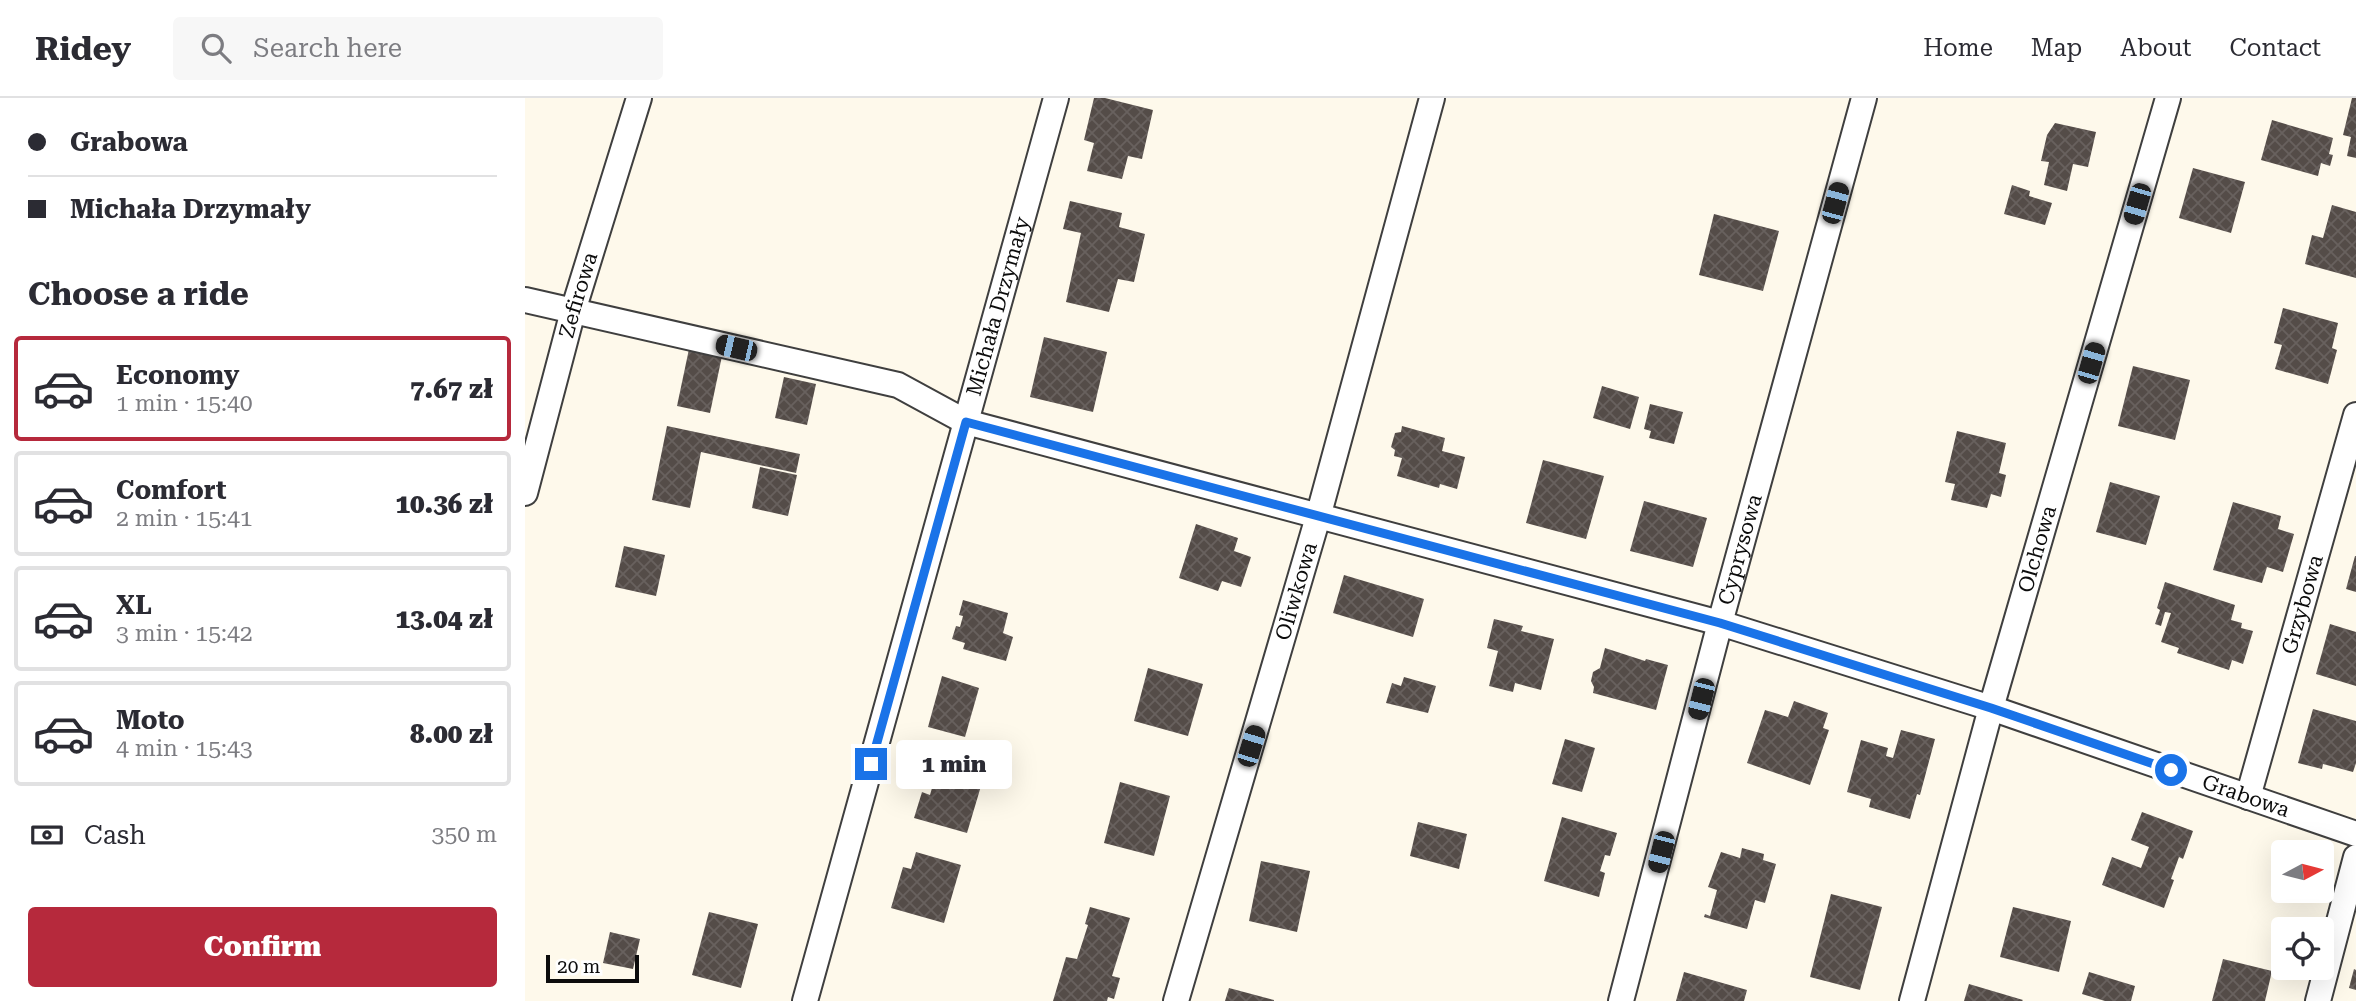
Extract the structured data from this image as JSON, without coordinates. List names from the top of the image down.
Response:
{
  "streets": {
    "street": [
      "Zefirowa",
      "Michała Drzymały",
      "Cyprysowa",
      "Olchowa",
      "Oliwkowa",
      "Grzybowa",
      "Grabowa"
    ]
  },
  "crossings": [
    ["Zefirowa", "Grabowa"],
    ["Michała Drzymały", "Grabowa"],
    ["Cyprysowa", "Grabowa"],
    ["Olchowa", "Grabowa"],
    ["Oliwkowa", "Grabowa"],
    ["Grzybowa", "Grabowa"]
  ],
  "scale_bar": "20 m",
  "north": "right",
  "page": {
    "header": "Ridey",
    "search": "Search here",
    "nav": [
      "Home",
      "Map",
      "About",
      "Contact"
    ],
    "banner": ["Grabowa", "Michała Drzymały"],
    "heading": "Choose a ride",
    "list": [
      {
        "name": "Economy",
        "note": "1 min · 15:40",
        "value": "7.67 zł"
      },
      {
        "name": "Comfort",
        "note": "2 min · 15:41",
        "value": "10.36 zł"
      },
      {
        "name": "XL",
        "note": "3 min · 15:42",
        "value": "13.04 zł"
      },
      {
        "name": "Moto",
        "note": "4 min · 15:43",
        "value": "8.00 zł"
      }
    ],
    "bubble": "1 min",
    "pay": ["Cash", "350 m"],
    "buttons": "Confirm",
    "scale": "20 m"
  }
}
